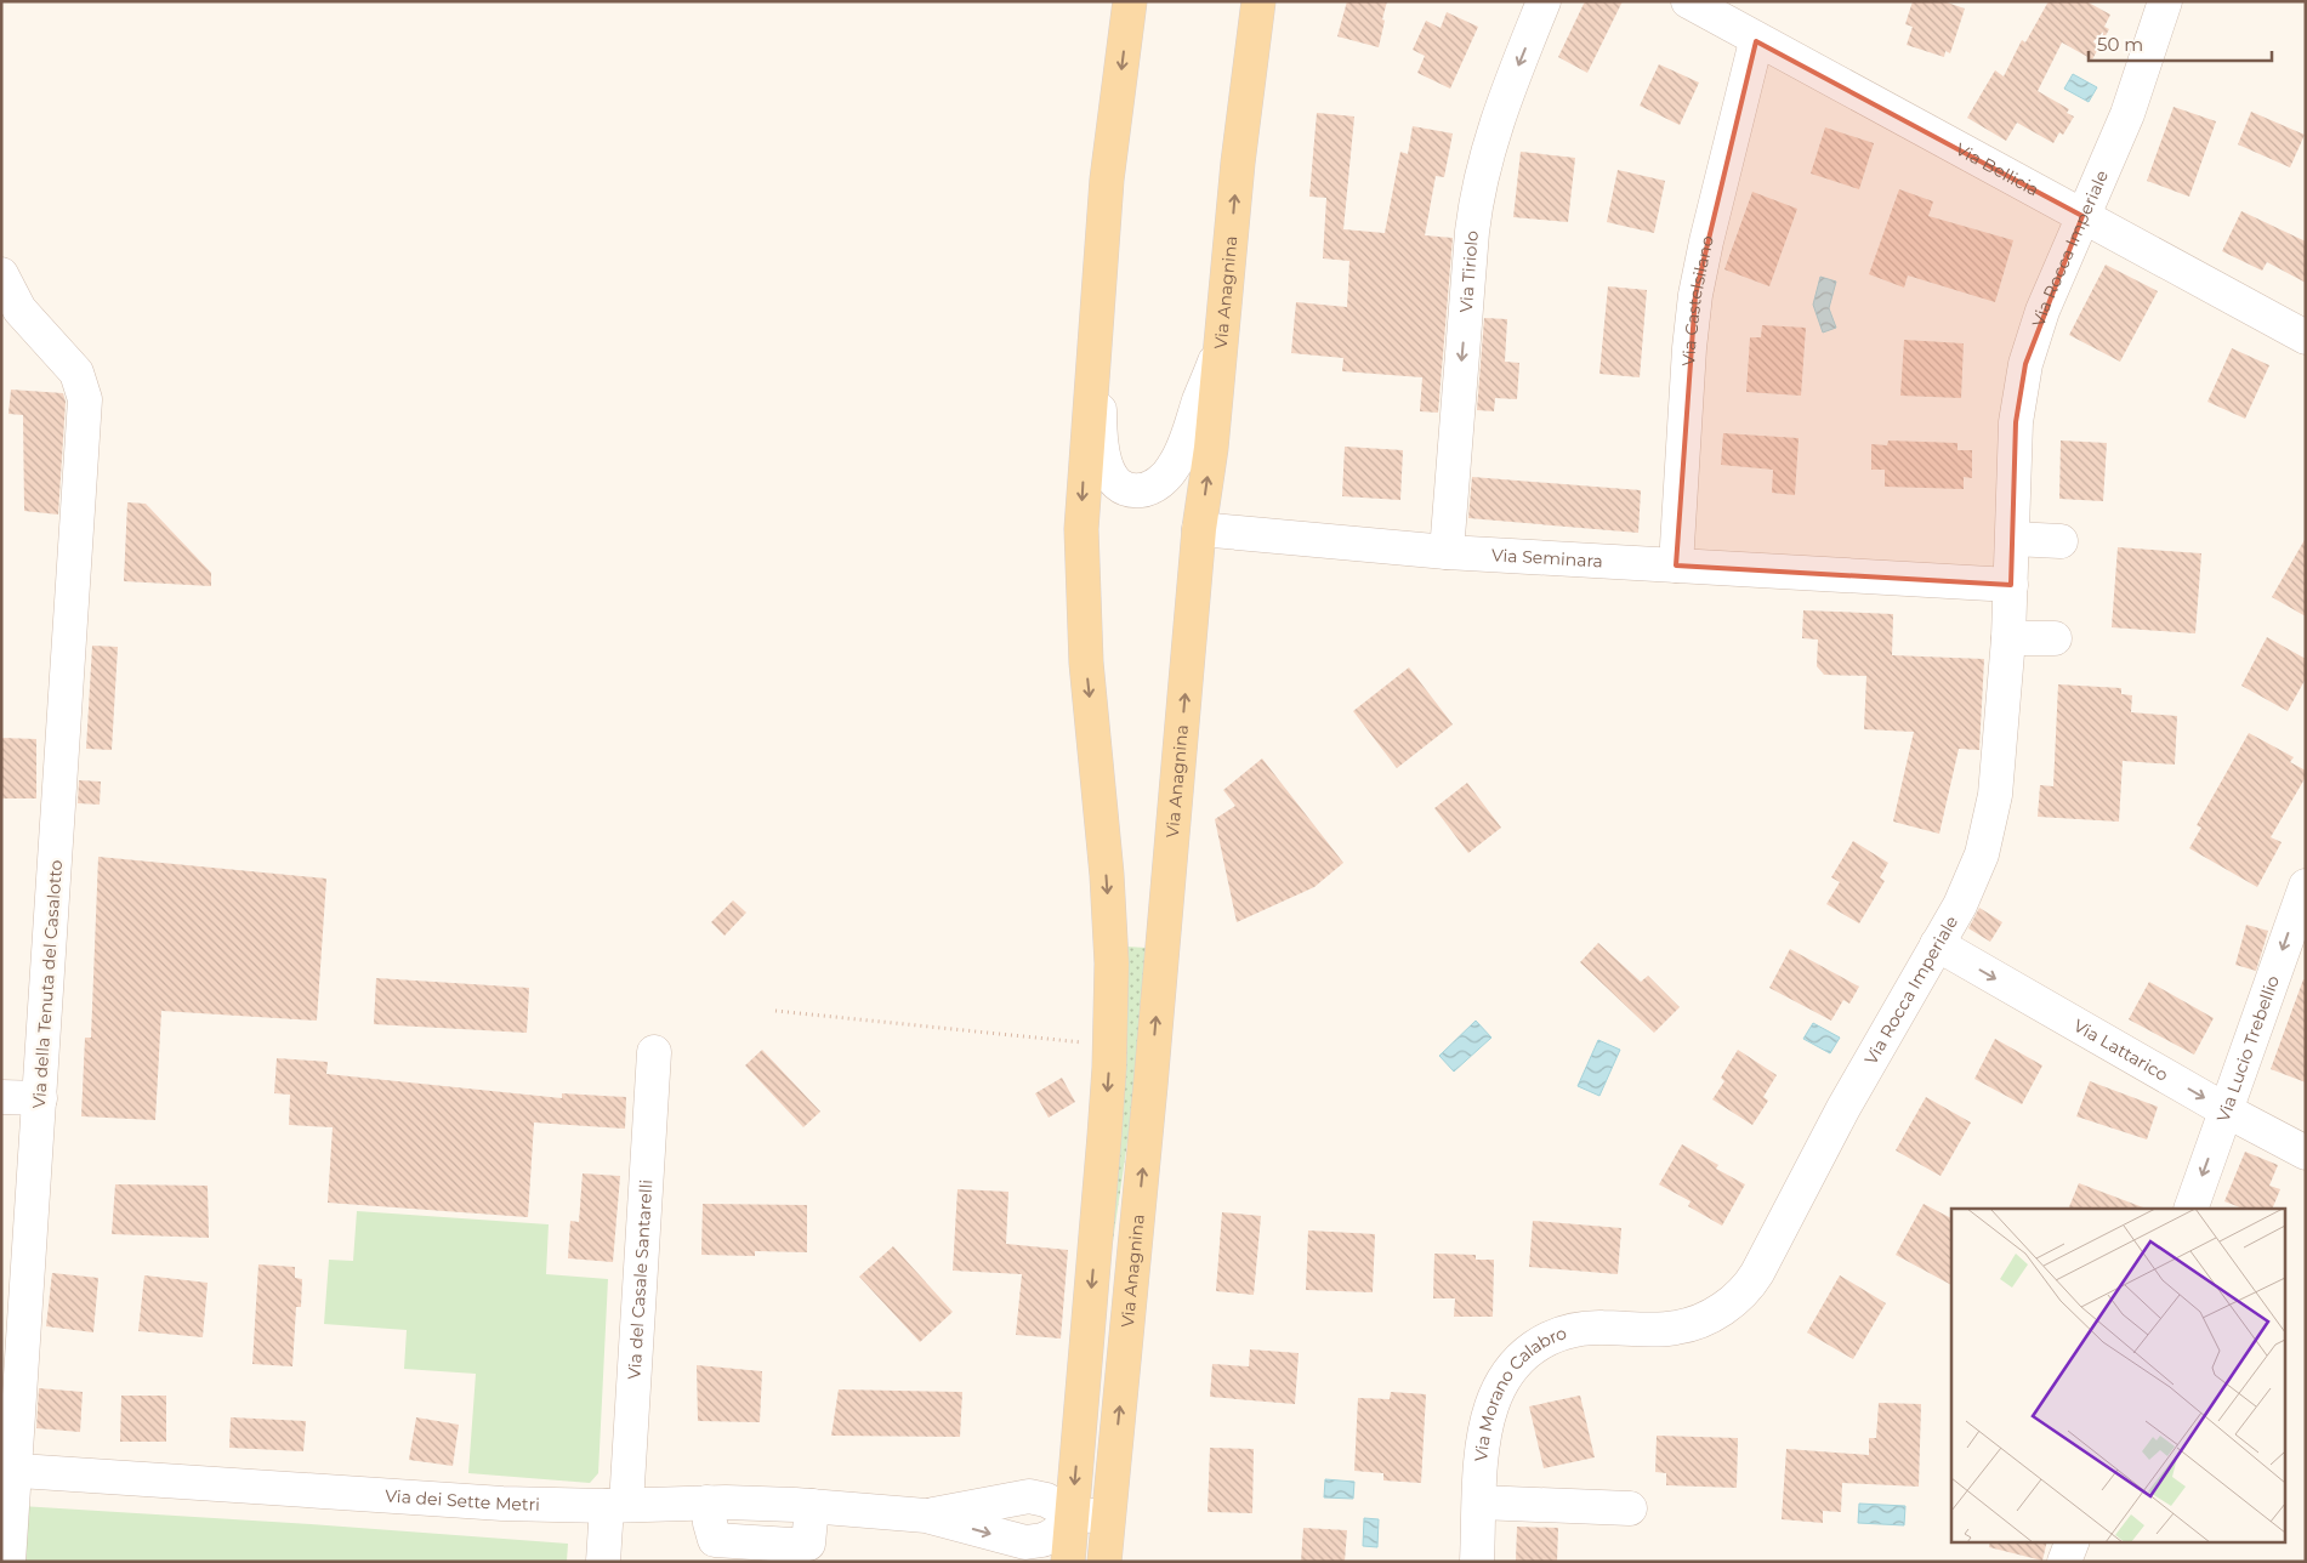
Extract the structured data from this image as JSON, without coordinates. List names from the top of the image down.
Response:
{
  "streets": {
    "main road": ["Via Anagnina"],
    "street": [
      "Via Bellicia",
      "Via Rocca Imperiale",
      "Via Tiriolo",
      "Via Castelsilano",
      "Via Seminara",
      "Via della Tenuta del Casalotto",
      "Via Lucio Trebellio",
      "Via Lattarico",
      "Via del Casale Santarelli",
      "Via Morano Calabro",
      "Via dei Sette Metri"
    ]
  },
  "crossings": [
    ["Via Bellicia", "Via Rocca Imperiale"],
    ["Via Bellicia", "Via Castelsilano"],
    ["Via Rocca Imperiale", "Via Seminara"],
    ["Via Rocca Imperiale", "Via Lattarico"],
    ["Via Rocca Imperiale", "Via Morano Calabro"],
    ["Via Tiriolo", "Via Seminara"],
    ["Via Anagnina", "Via Seminara"],
    ["Via Castelsilano", "Via Seminara"],
    ["Via della Tenuta del Casalotto", "Via dei Sette Metri"],
    ["Via Lucio Trebellio", "Via Lattarico"],
    ["Via del Casale Santarelli", "Via dei Sette Metri"]
  ],
  "one_way": ["Via Tiriolo", "Via Lucio Trebellio", "Via Lattarico"],
  "scale_bar": "50 m"
}
